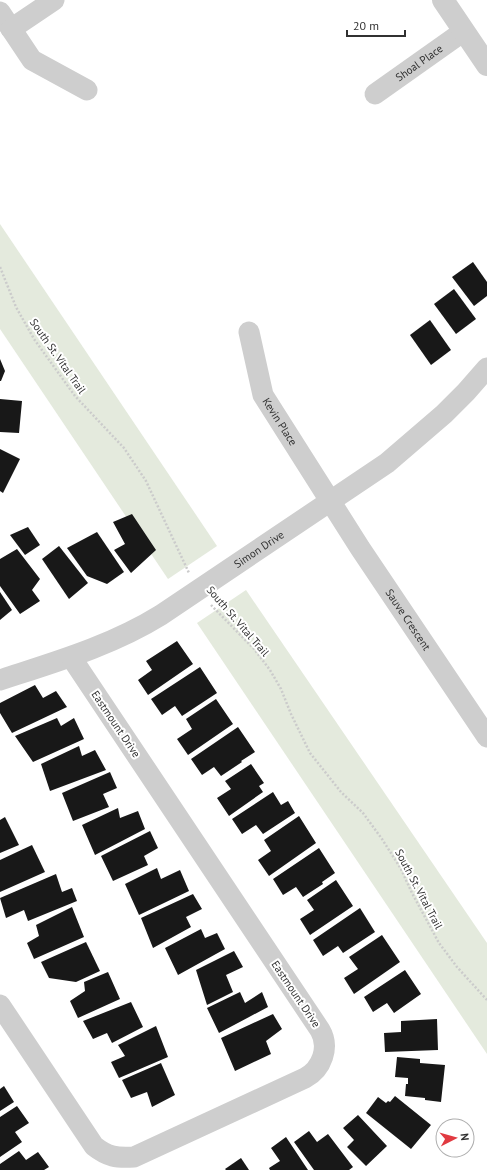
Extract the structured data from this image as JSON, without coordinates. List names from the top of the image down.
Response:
{
  "streets": {
    "street": [
      "Shoal Place",
      "Kevin Place",
      "Simon Drive",
      "Sauve Crescent",
      "Eastmount Drive"
    ],
    "path": ["South St. Vital Trail"]
  },
  "crossings": [
    ["South St. Vital Trail", "Simon Drive"],
    ["Kevin Place", "Simon Drive"],
    ["Kevin Place", "Sauve Crescent"],
    ["Simon Drive", "Sauve Crescent"],
    ["Simon Drive", "Eastmount Drive"]
  ],
  "scale_bar": "20 m",
  "north": "right"
}
